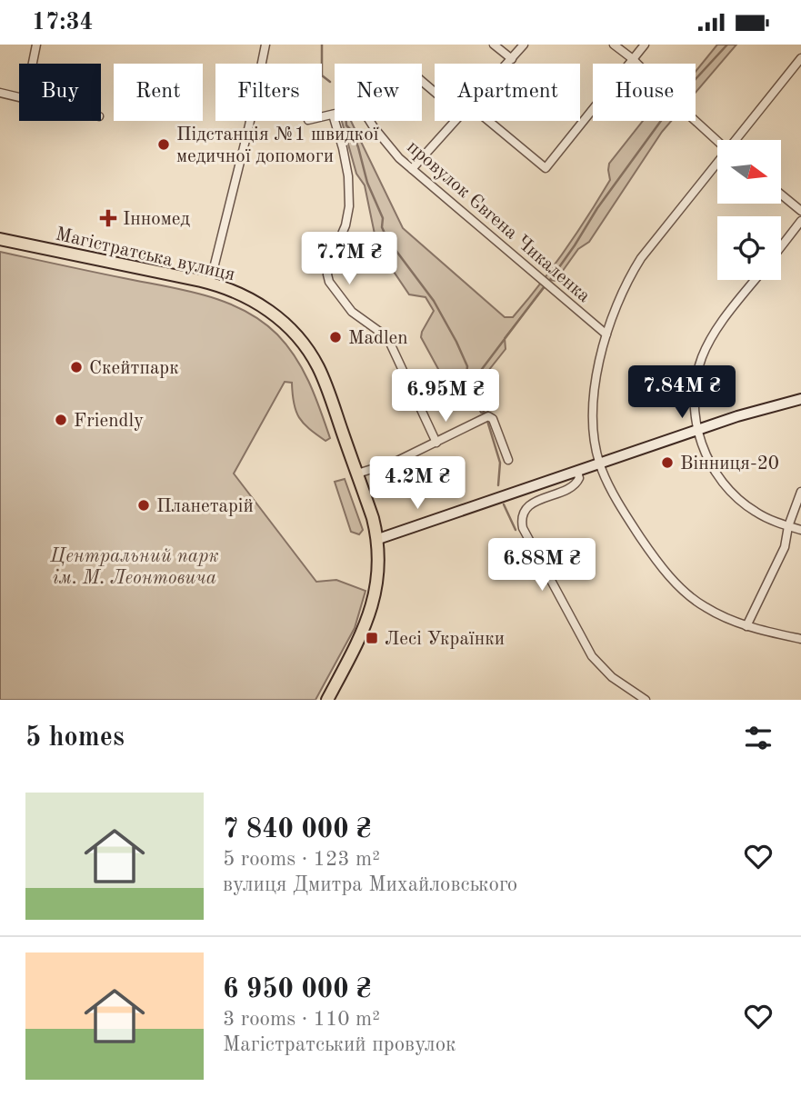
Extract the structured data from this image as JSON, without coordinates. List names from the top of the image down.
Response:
{
  "streets": {
    "main road": ["Магістратська вулиця"],
    "street": ["провулок Євгена Чикаленка"]
  },
  "parks": ["Центральний парк ім. М. Леонтовича"],
  "places": {
    "other": [
      "Підстанція №1 швидкої медичної допомоги",
      "Madlen",
      "Скейтпарк",
      "Friendly",
      "Вінниця-20",
      "Планетарій"
    ],
    "health": ["Інномед"],
    "transit": ["Лесі Українки"]
  },
  "north": "right",
  "page": {
    "status": "17:34",
    "chip": [
      "Buy",
      "Rent",
      "Filters",
      "New",
      "Apartment",
      "House"
    ],
    "price": [
      "7.7M ₴",
      "7.84M ₴",
      "6.95M ₴",
      "4.2M ₴",
      "6.88M ₴"
    ],
    "heading": "5 homes",
    "list": [
      {
        "name": "7 840 000 ₴",
        "note": "5 rooms · 123 m² · вулиця Дмитра Михайловського"
      },
      {
        "name": "6 950 000 ₴",
        "note": "3 rooms · 110 m² · Магістратський провулок"
      }
    ]
  }
}
